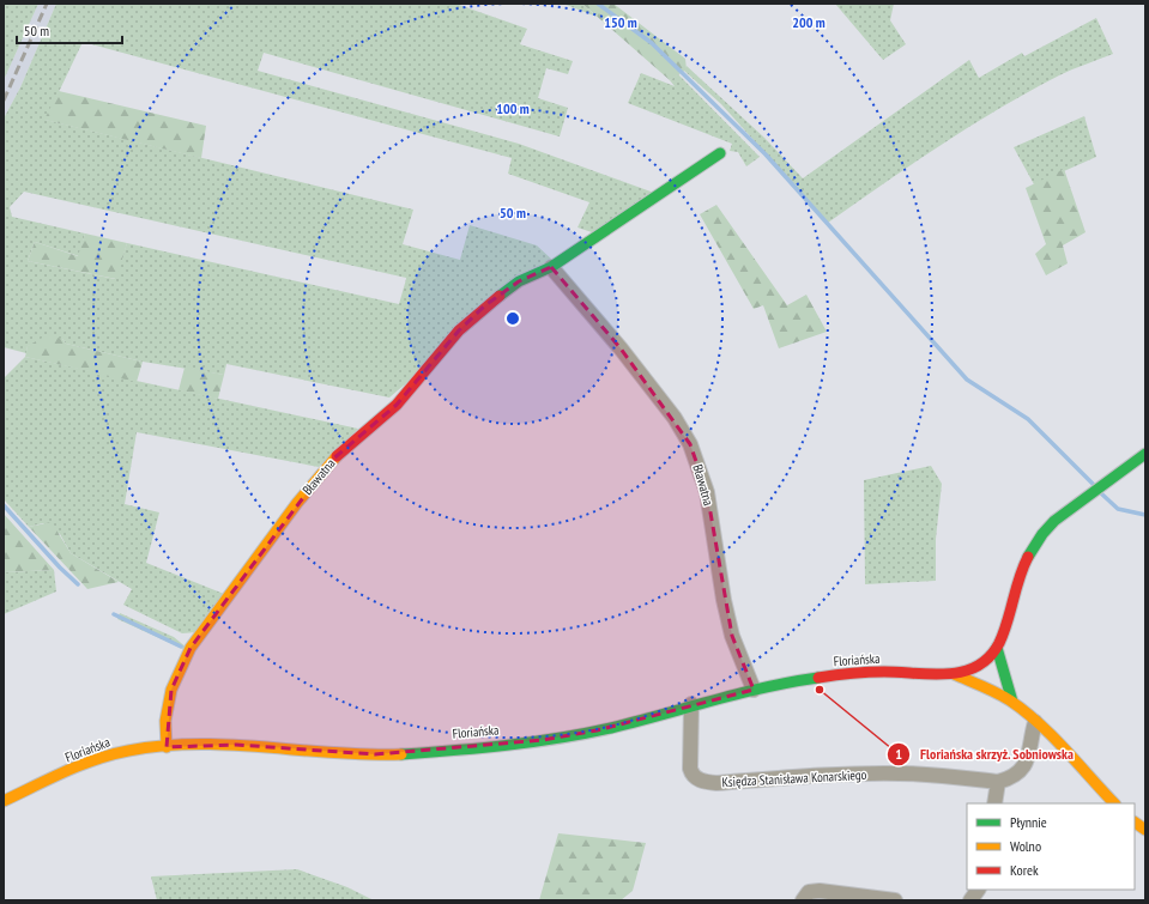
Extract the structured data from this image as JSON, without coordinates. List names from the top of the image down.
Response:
{
  "streets": {
    "street": ["Bławatna", "Floriańska", "Księdza Stanisława Konarskiego"]
  },
  "crossings": [
    ["Bławatna", "Floriańska"],
    ["Floriańska", "Księdza Stanisława Konarskiego"]
  ],
  "places": ["Floriańska skrzyż. Sobniowska"],
  "legend": ["Płynnie", "Wolno", "Korek"],
  "scale_bar": "50 m",
  "rings": [
    "200 m",
    "150 m",
    "100 m",
    "50 m"
  ]
}
